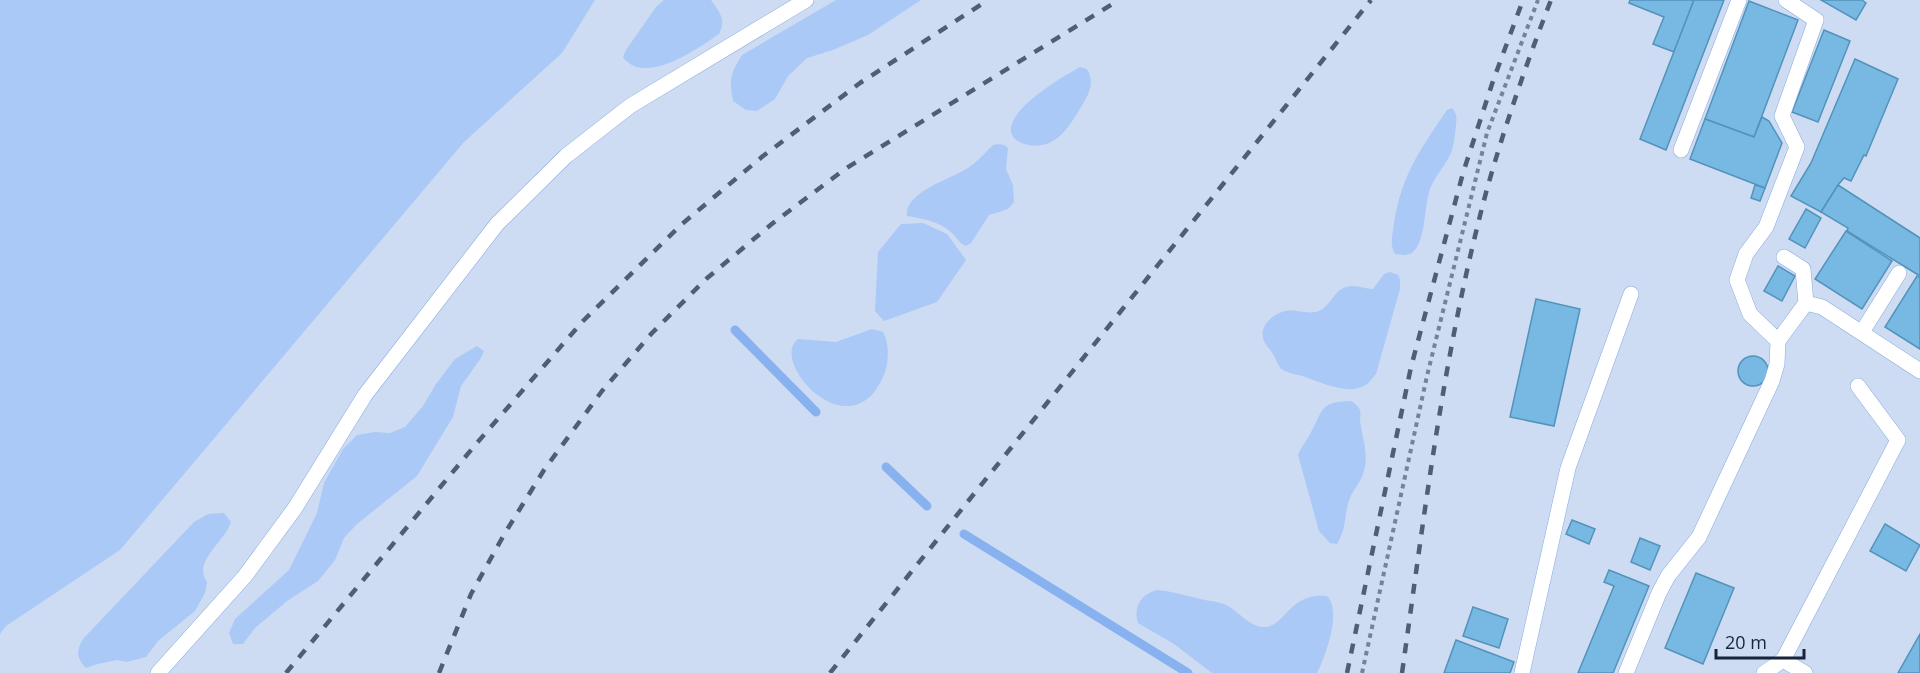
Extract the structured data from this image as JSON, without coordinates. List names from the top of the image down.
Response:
{
  "scale_bar": "20 m"
}
